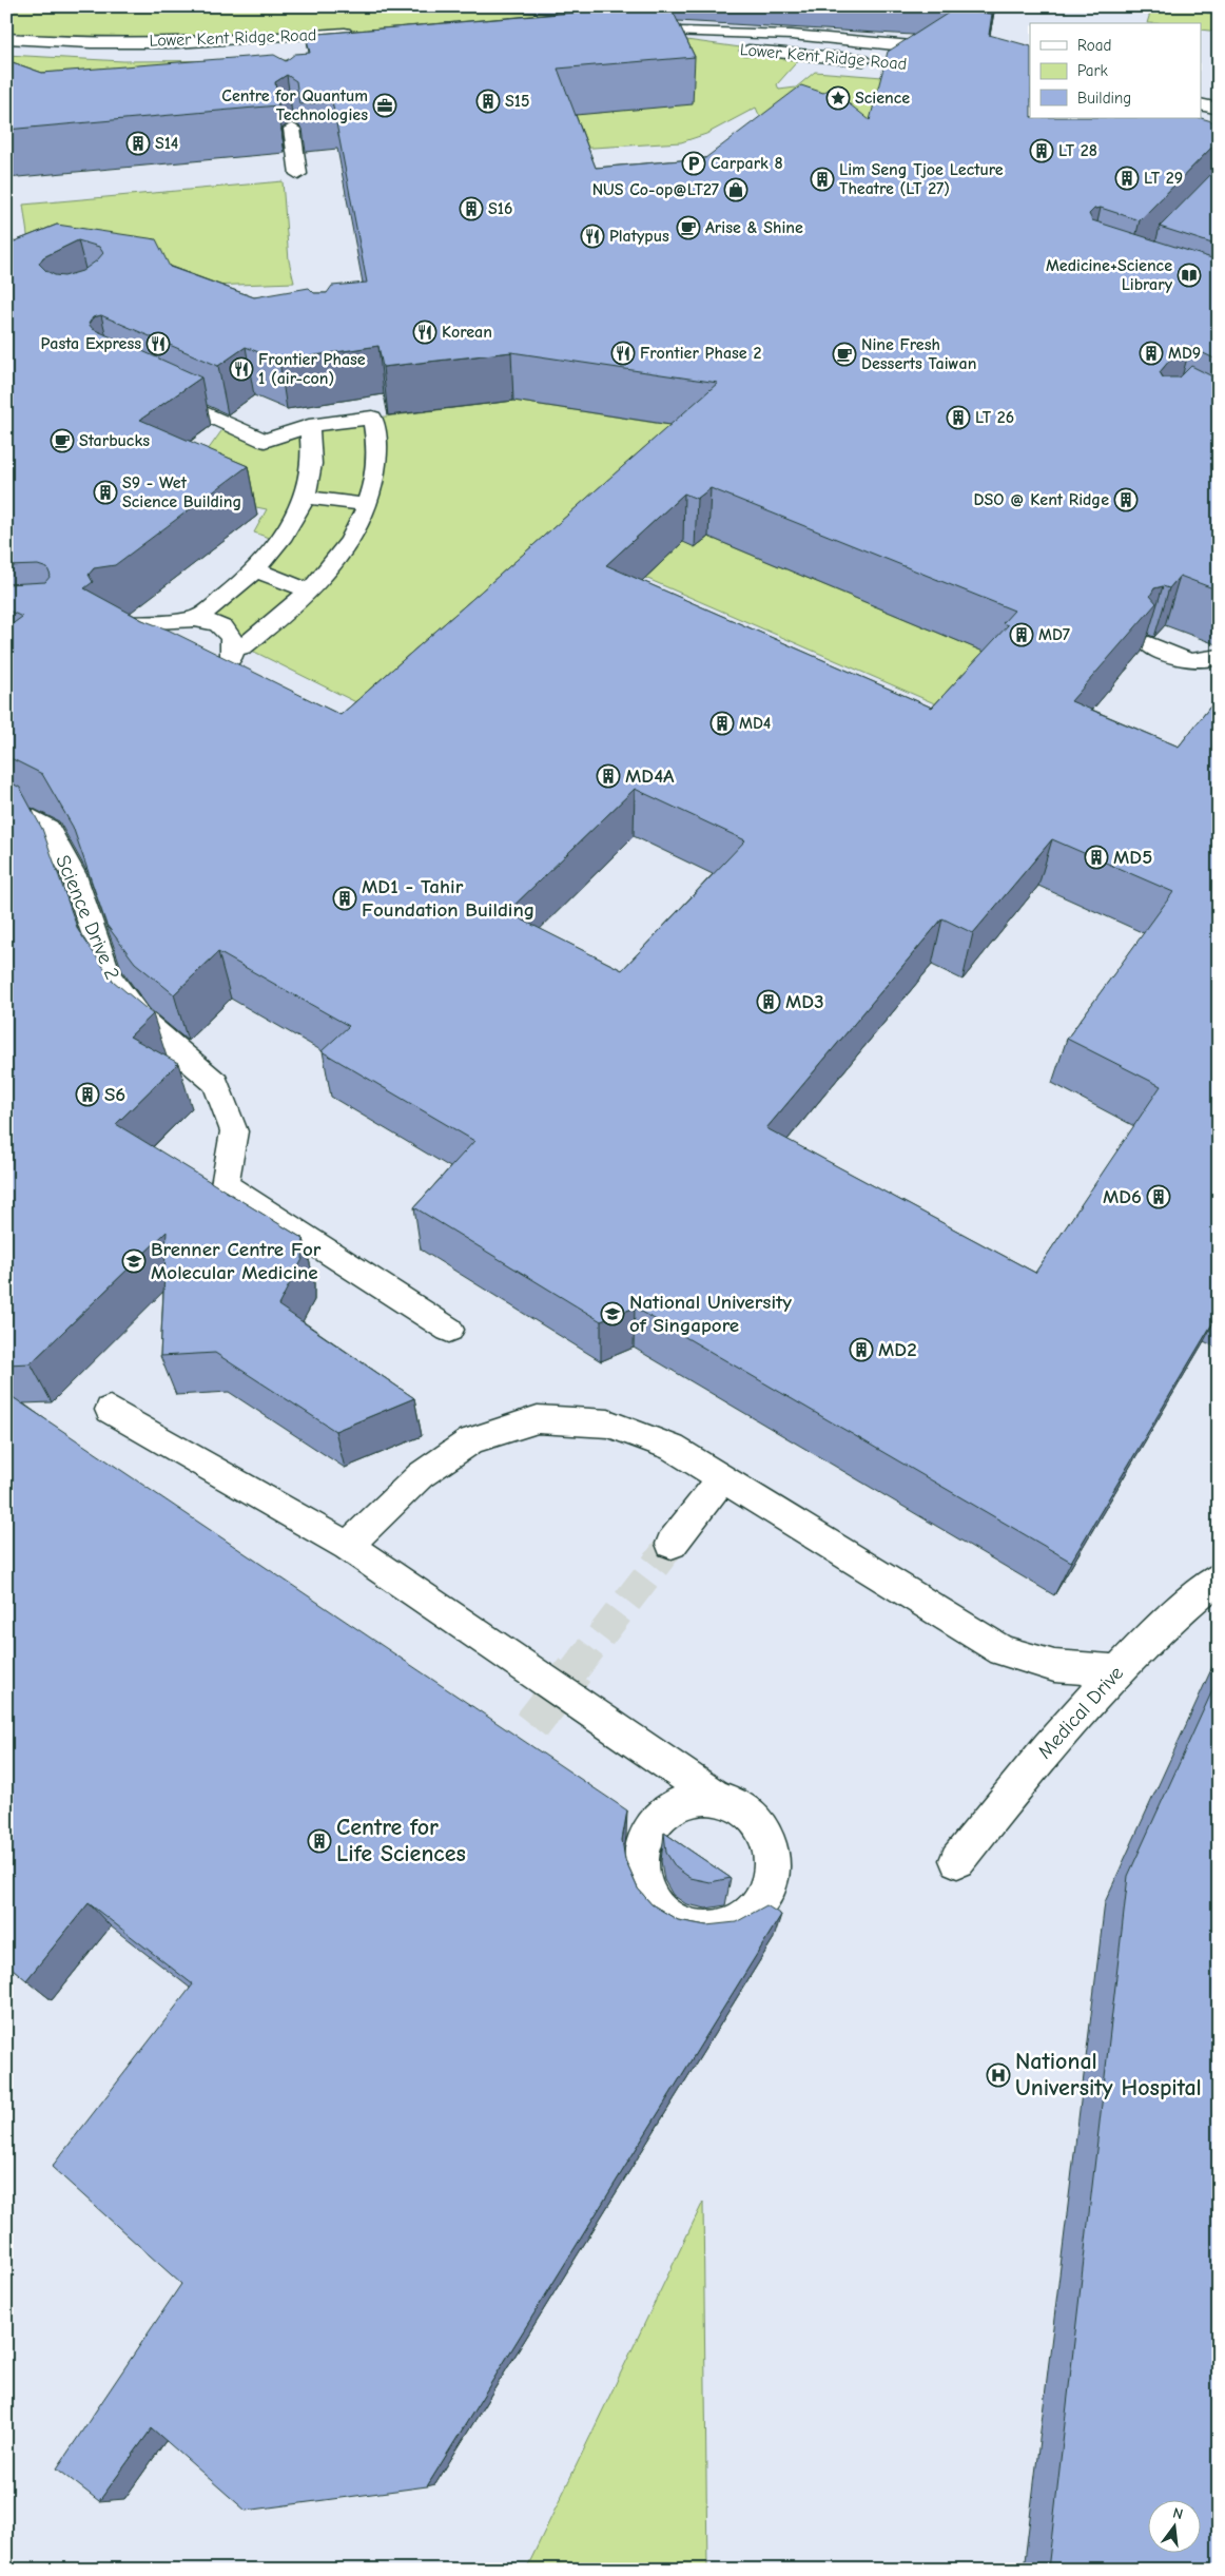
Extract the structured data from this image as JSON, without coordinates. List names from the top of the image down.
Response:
{
  "streets": {
    "street": ["Lower Kent Ridge Road", "Science Drive 2", "Medical Drive"]
  },
  "places": {
    "place": ["Science"],
    "building": [
      "S15",
      "S14",
      "LT 28",
      "LT 29",
      "Lim Seng Tjoe Lecture Theatre (LT 27)",
      "S16",
      "MD9",
      "LT 26",
      "S9 - Wet Science Building",
      "DSO @ Kent Ridge",
      "MD7",
      "MD4",
      "MD4A",
      "MD5",
      "MD1 - Tahir Foundation Building",
      "MD3",
      "S6",
      "MD6",
      "MD2",
      "Centre for Life Sciences"
    ],
    "office": ["Centre for Quantum Technologies"],
    "parking": ["Carpark 8"],
    "shop": ["NUS Co-op@LT27"],
    "cafe": ["Arise & Shine", "Nine Fresh Desserts Taiwan", "Starbucks"],
    "restaurant": [
      "Platypus",
      "Korean",
      "Pasta Express",
      "Frontier Phase 2",
      "Frontier Phase 1 (air-con)"
    ],
    "library": ["Medicine+Science Library"],
    "school or university": ["Brenner Centre For Molecular Medicine", "National University of Singapore"],
    "hospital": ["National University Hospital"]
  },
  "legend": ["Road", "Park", "Building"],
  "north": "top"
}
